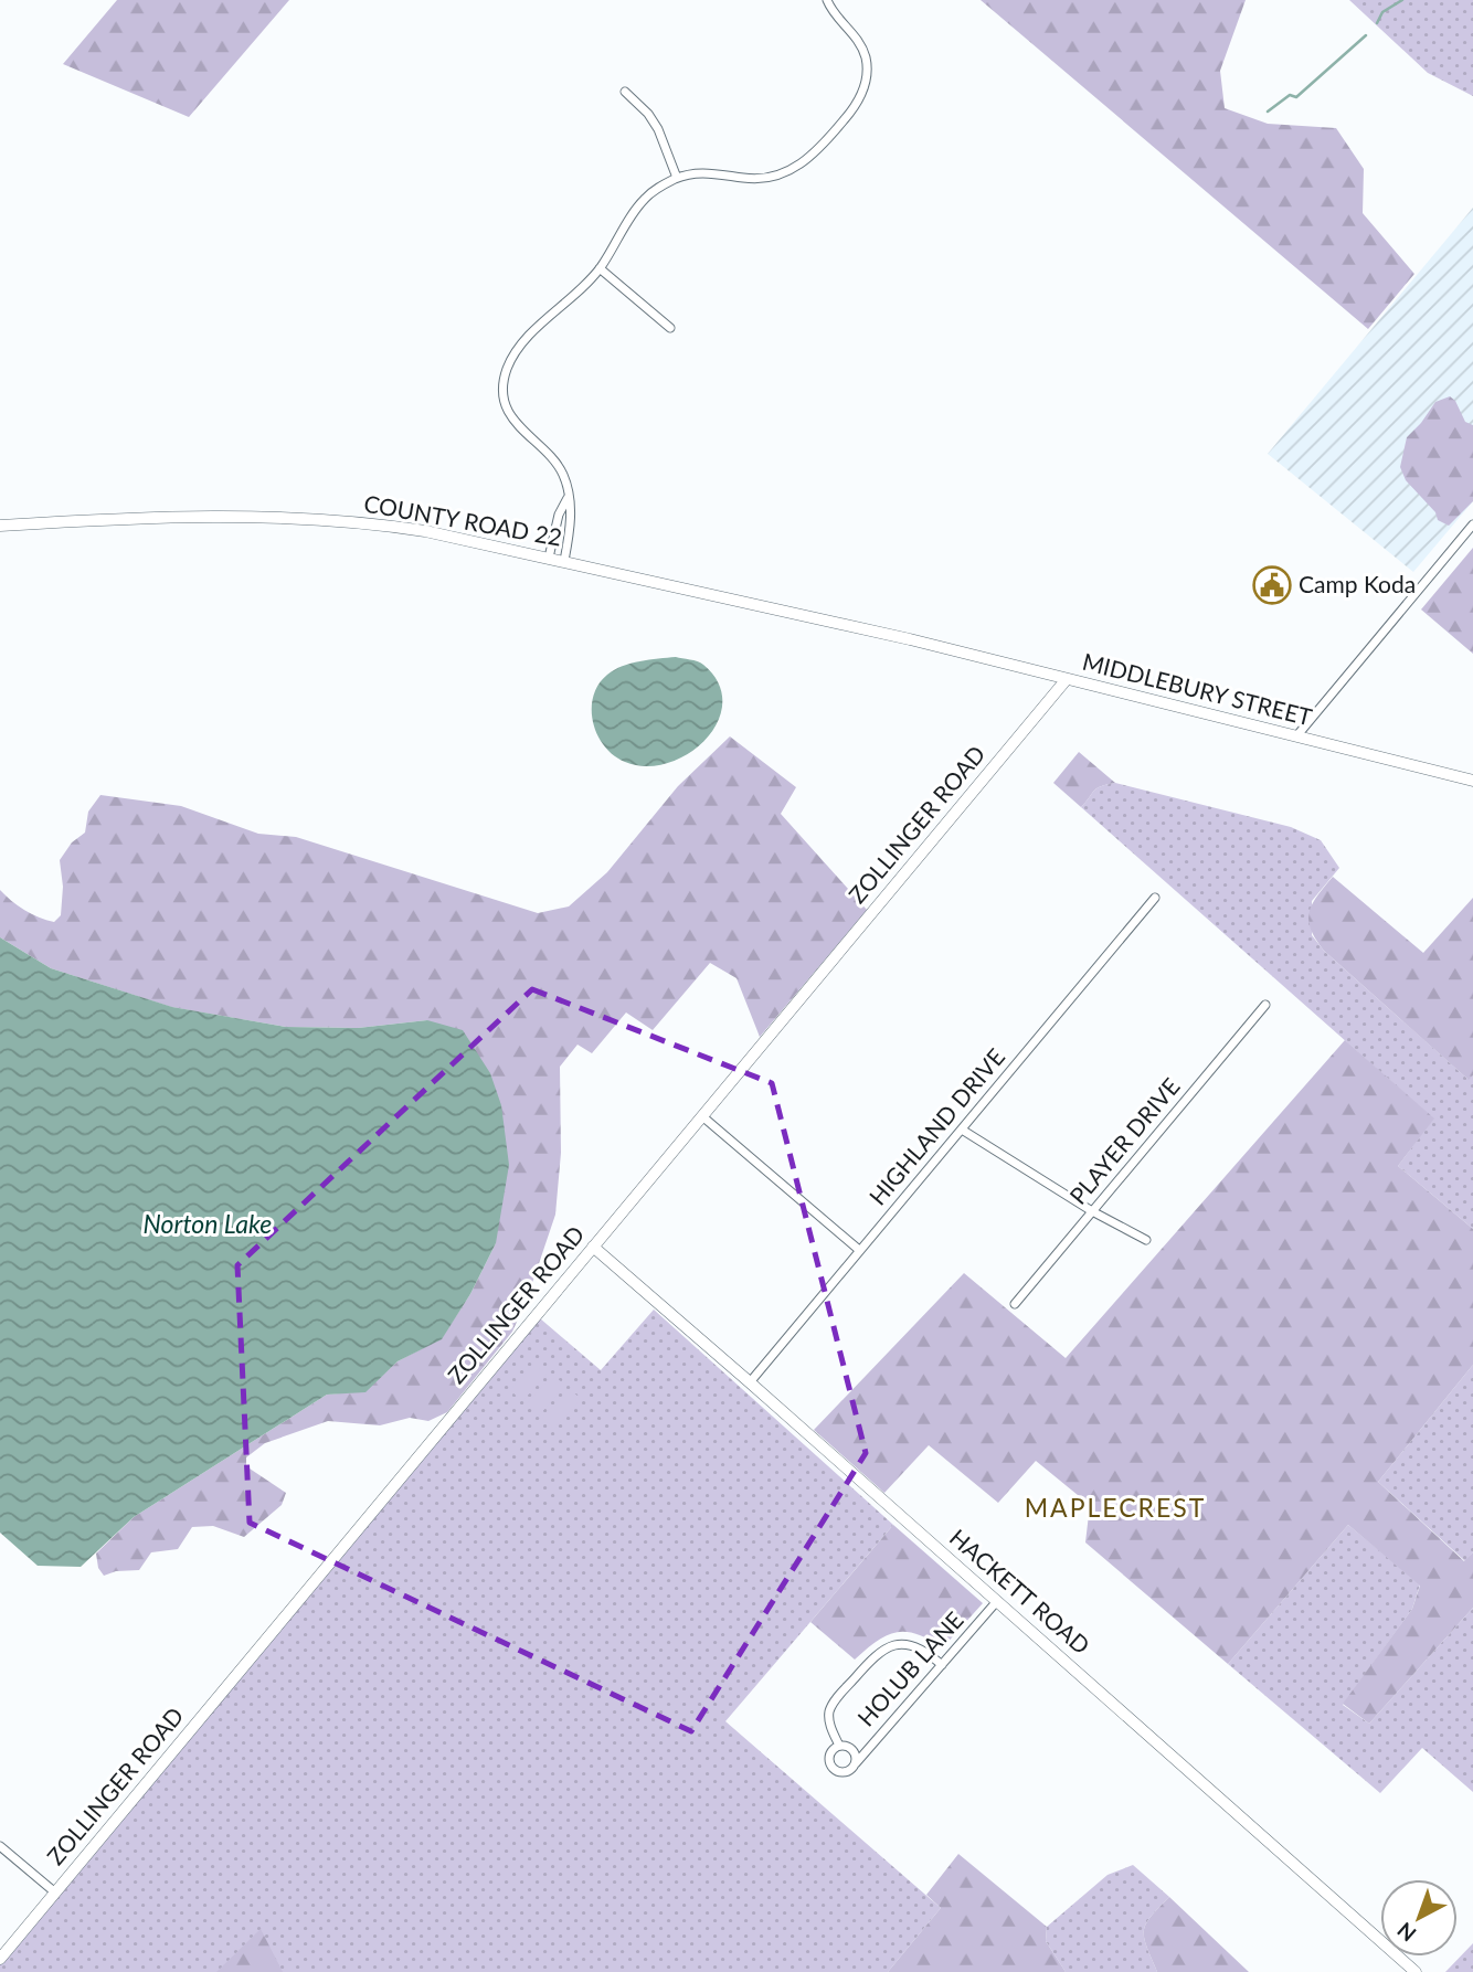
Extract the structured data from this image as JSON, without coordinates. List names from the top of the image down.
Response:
{
  "streets": {
    "street": [
      "COUNTY ROAD 22",
      "MIDDLEBURY STREET",
      "ZOLLINGER ROAD",
      "HIGHLAND DRIVE",
      "PLAYER DRIVE",
      "HACKETT ROAD",
      "HOLUB LANE"
    ]
  },
  "crossings": [
    ["COUNTY ROAD 22", "MIDDLEBURY STREET"],
    ["MIDDLEBURY STREET", "ZOLLINGER ROAD"],
    ["ZOLLINGER ROAD", "HACKETT ROAD"],
    ["HIGHLAND DRIVE", "HACKETT ROAD"],
    ["HACKETT ROAD", "HOLUB LANE"]
  ],
  "districts": ["MAPLECREST"],
  "water": ["Norton Lake"],
  "places": {
    "public building": ["Camp Koda"]
  },
  "north": "bottom left"
}
